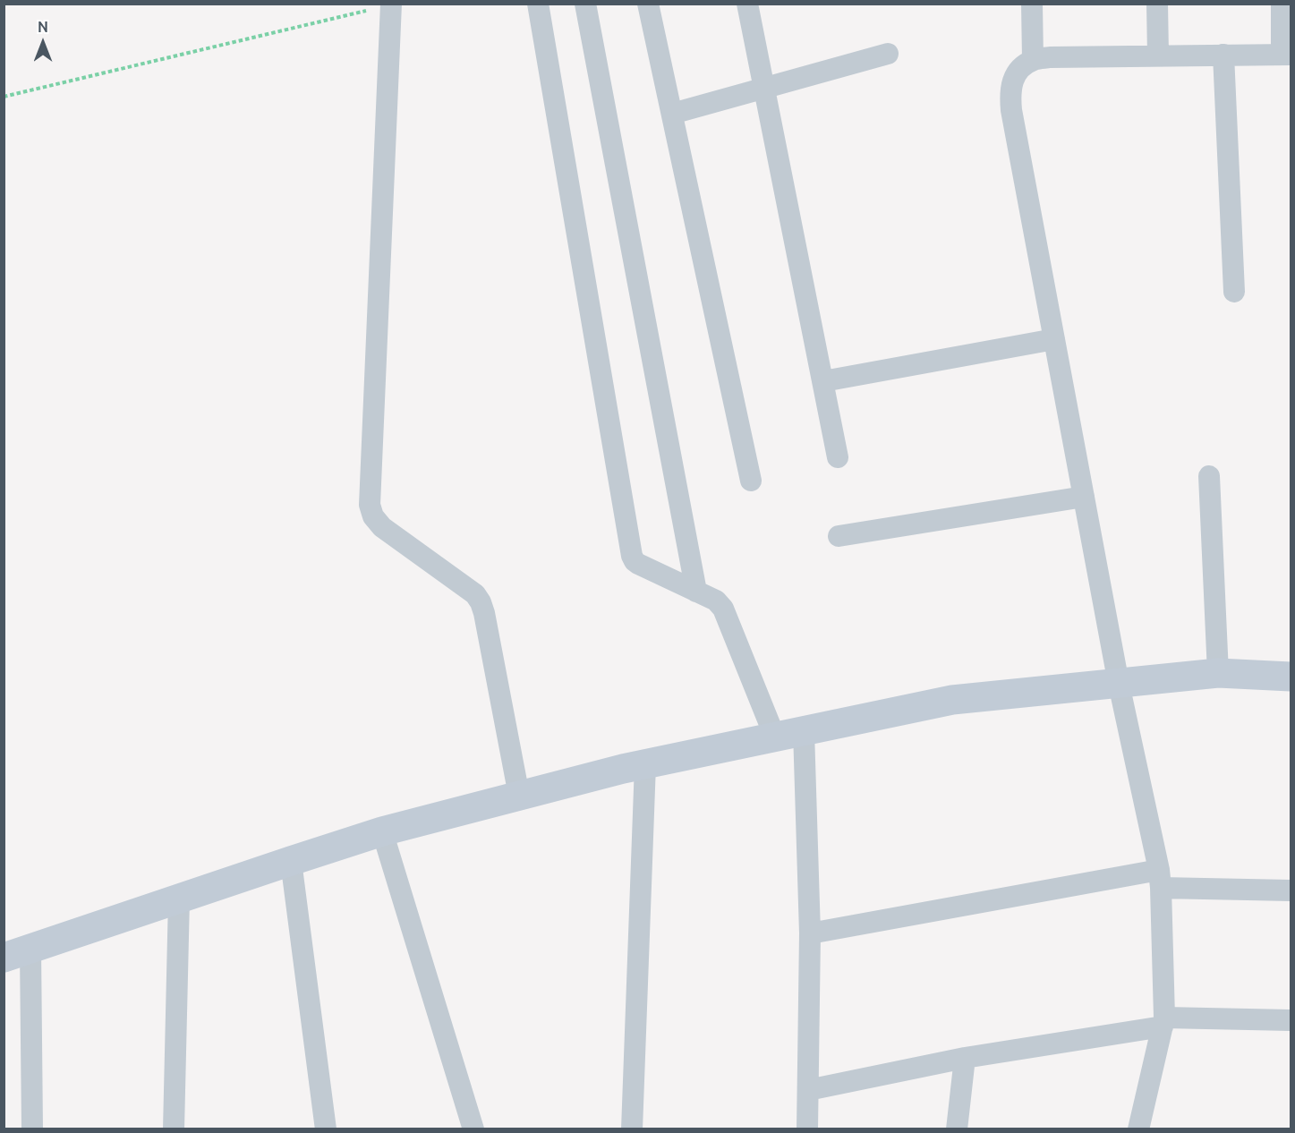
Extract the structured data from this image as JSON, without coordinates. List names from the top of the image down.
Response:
{
  "north": "top"
}
